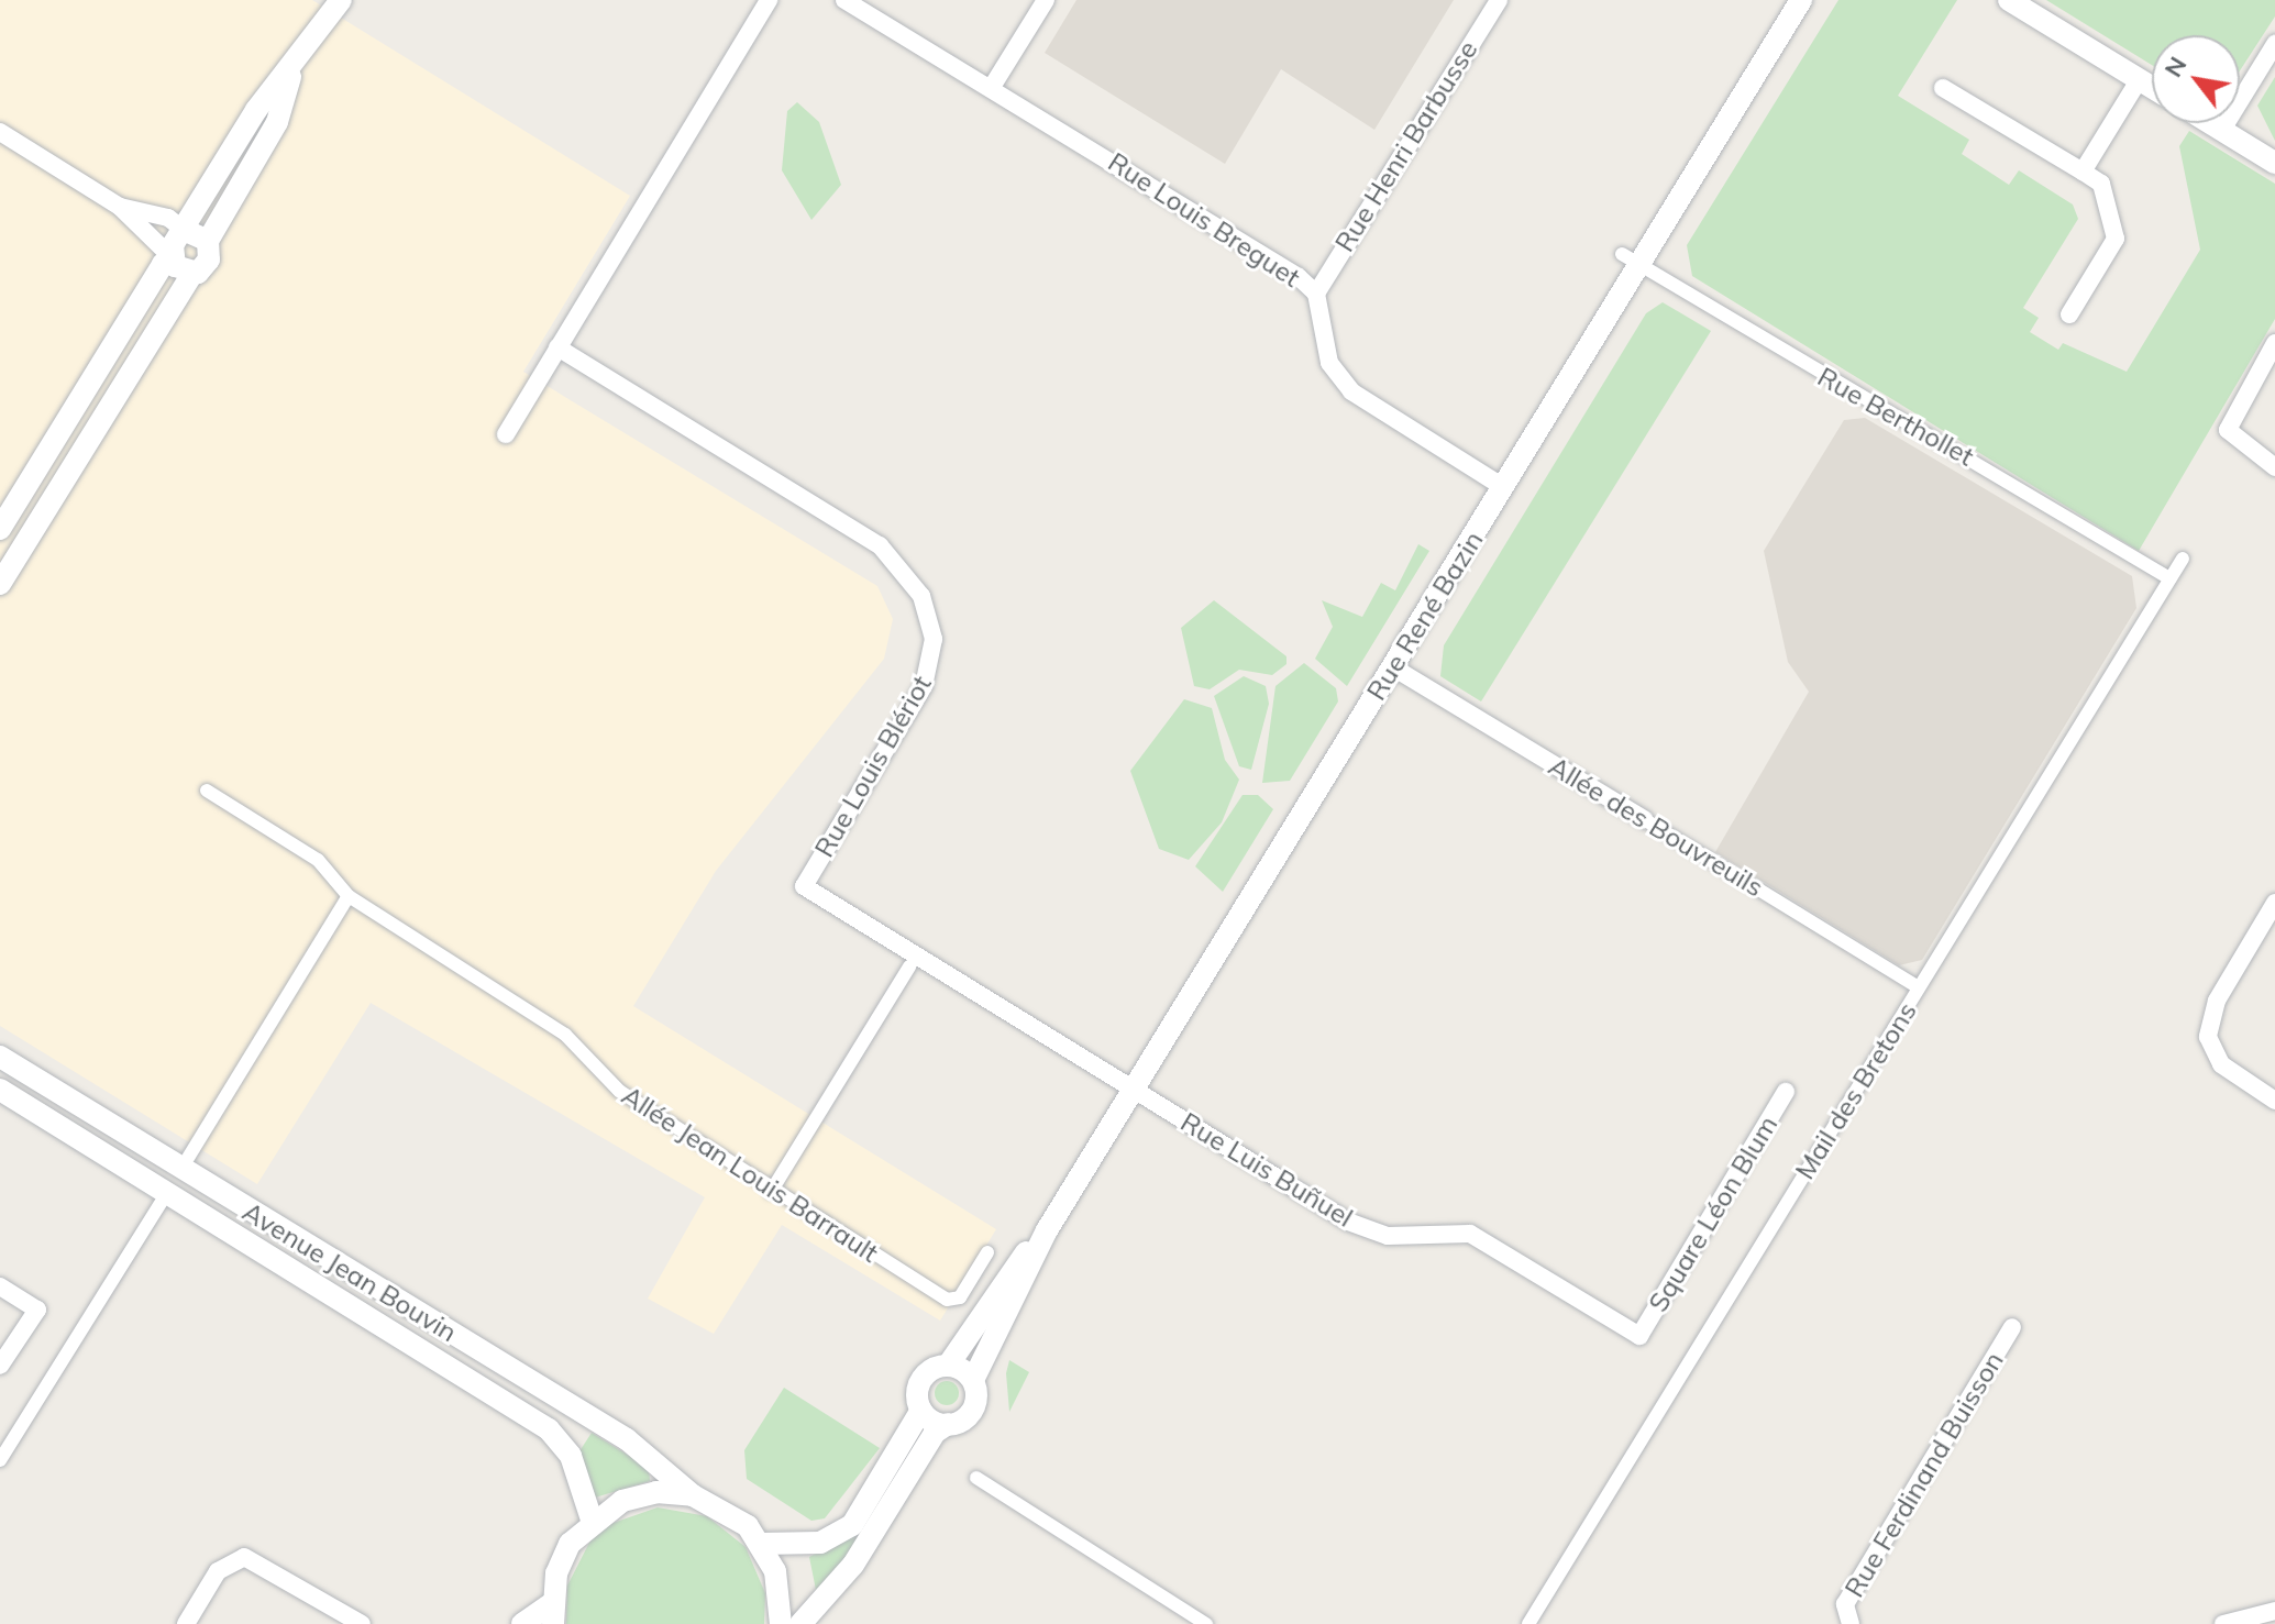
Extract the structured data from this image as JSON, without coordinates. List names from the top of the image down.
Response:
{
  "streets": {
    "street": [
      "Rue Henri Barbusse",
      "Rue Louis Breguet",
      "Rue Berthollet",
      "Rue René Bazin",
      "Rue Louis Blériot",
      "Allée des Bouvreuils",
      "Mail des Bretons",
      "Rue Luis Buñuel",
      "Allée Jean Louis Barrault",
      "Square Léon Blum",
      "Avenue Jean Bouvin",
      "Rue Ferdinand Buisson"
    ]
  },
  "crossings": [
    ["Rue Henri Barbusse", "Rue Louis Breguet"],
    ["Rue Louis Breguet", "Rue René Bazin"],
    ["Rue Berthollet", "Rue René Bazin"],
    ["Rue Berthollet", "Mail des Bretons"],
    ["Rue René Bazin", "Rue Louis Blériot"],
    ["Rue René Bazin", "Allée des Bouvreuils"],
    ["Rue René Bazin", "Rue Luis Buñuel"],
    ["Rue Louis Blériot", "Rue Luis Buñuel"],
    ["Allée des Bouvreuils", "Mail des Bretons"],
    ["Rue Luis Buñuel", "Square Léon Blum"]
  ],
  "north": "top left"
}
